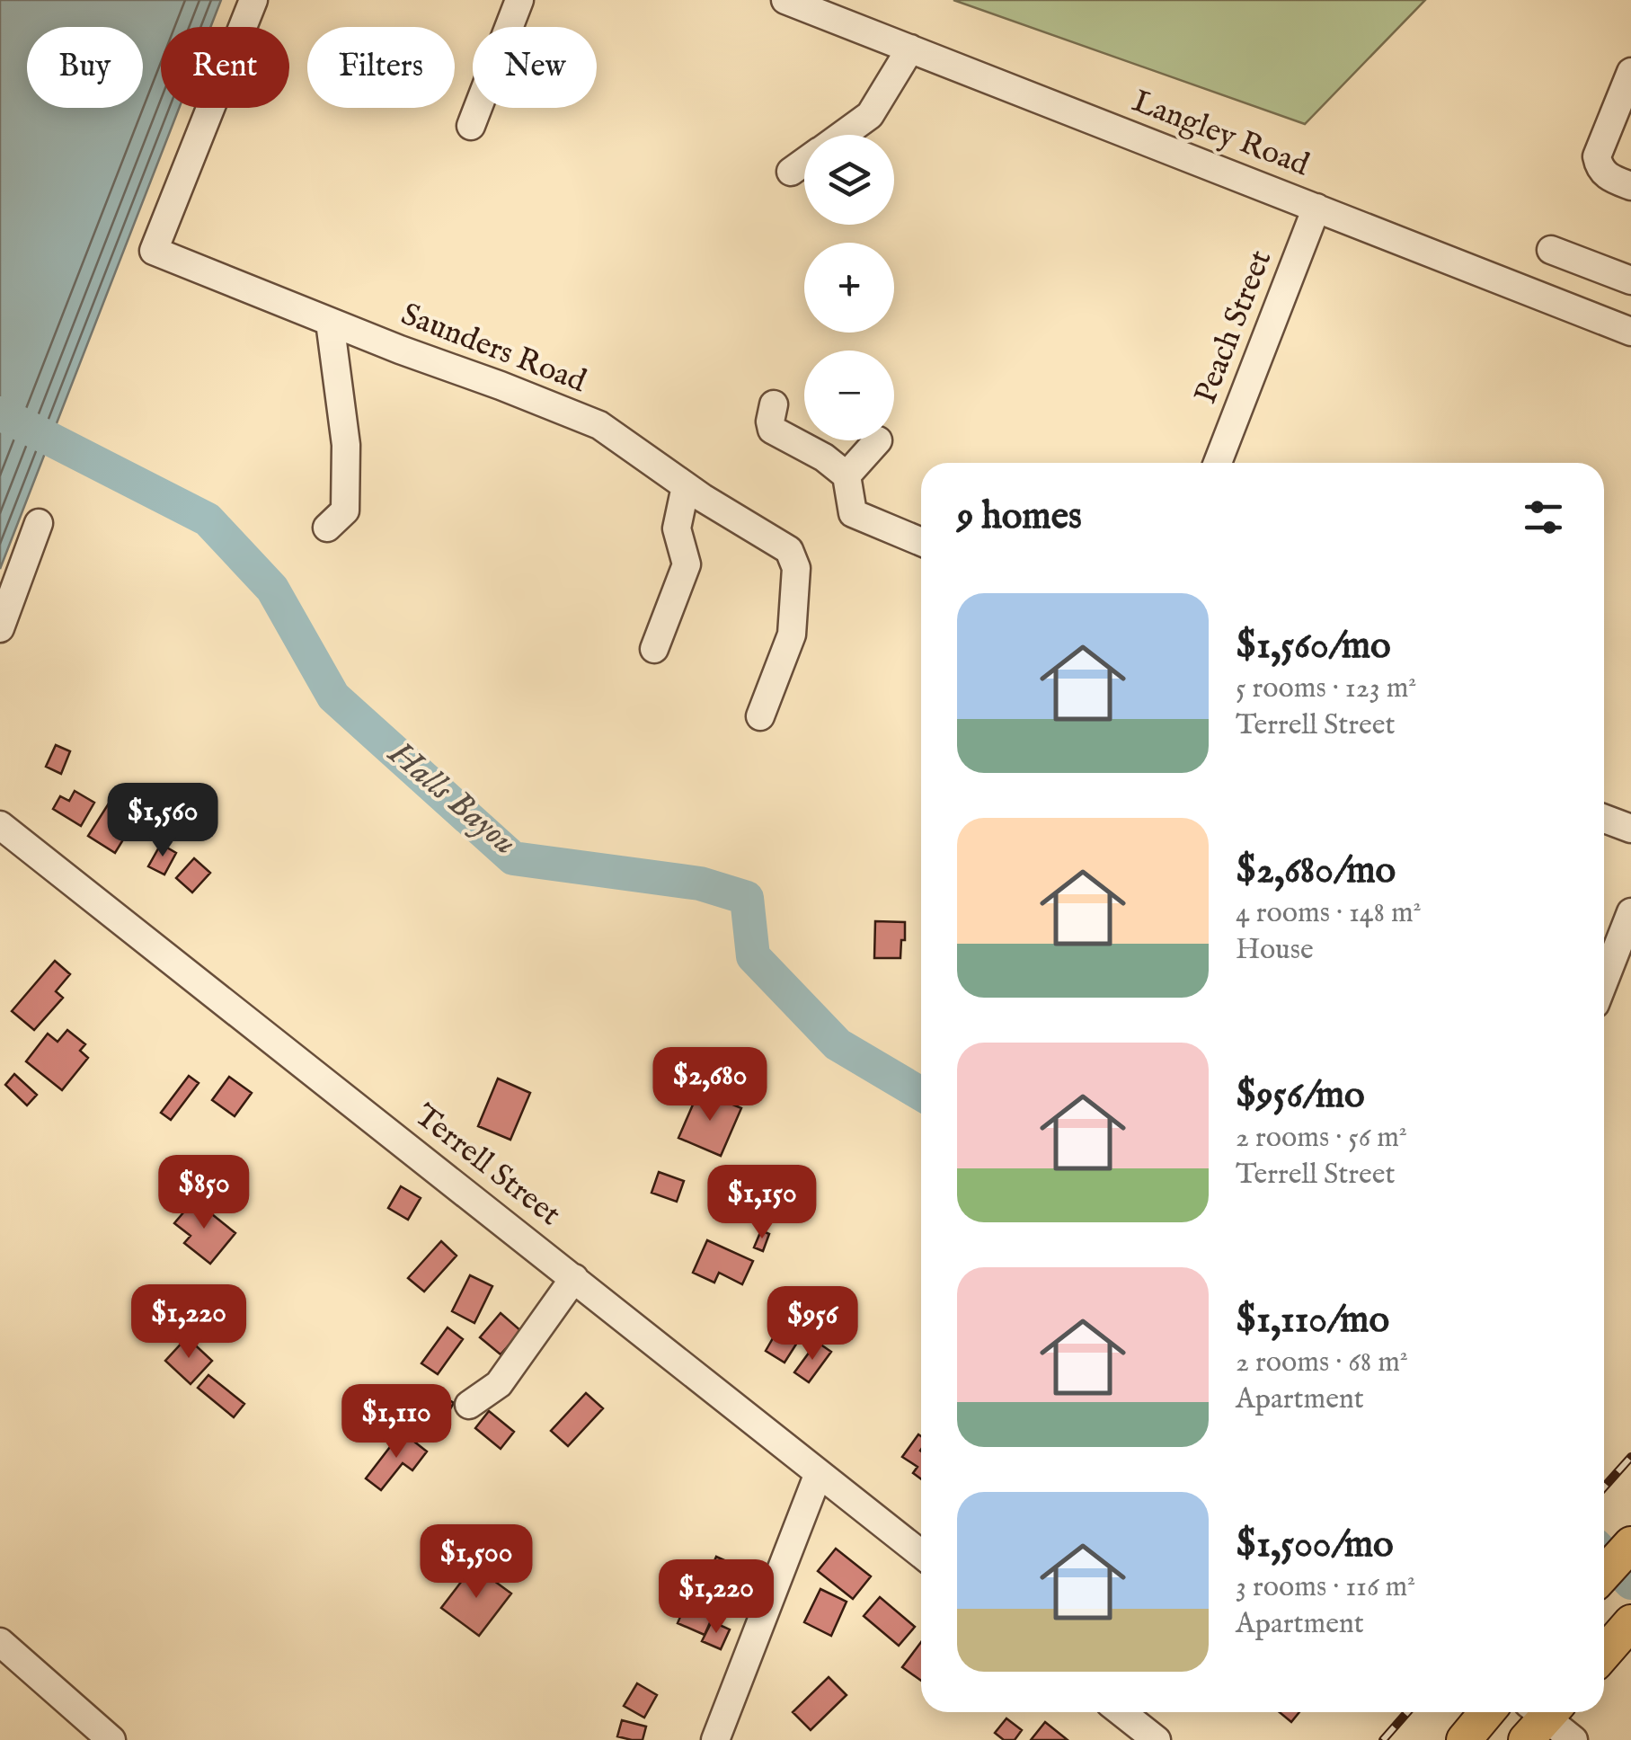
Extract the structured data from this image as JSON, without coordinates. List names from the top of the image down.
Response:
{
  "streets": {
    "street": [
      "Langley Road",
      "Peach Street",
      "Saunders Road",
      "Terrell Street"
    ]
  },
  "crossings": [
    ["Langley Road", "Peach Street"]
  ],
  "water": ["Halls Bayou"],
  "page": {
    "chip": [
      "Buy",
      "Rent",
      "Filters",
      "New"
    ],
    "map_buttons": ["+", "−"],
    "heading": "9 homes",
    "list": [
      {
        "name": "$1,560/mo",
        "note": "5 rooms · 123 m² · Terrell Street"
      },
      {
        "name": "$2,680/mo",
        "note": "4 rooms · 148 m² · House"
      },
      {
        "name": "$956/mo",
        "note": "2 rooms · 56 m² · Terrell Street"
      },
      {
        "name": "$1,110/mo",
        "note": "2 rooms · 68 m² · Apartment"
      },
      {
        "name": "$1,500/mo",
        "note": "3 rooms · 116 m² · Apartment"
      }
    ],
    "price": [
      "$1,560",
      "$2,680",
      "$850",
      "$1,150",
      "$1,220",
      "$956",
      "$1,110",
      "$1,500",
      "$1,220"
    ]
  }
}
